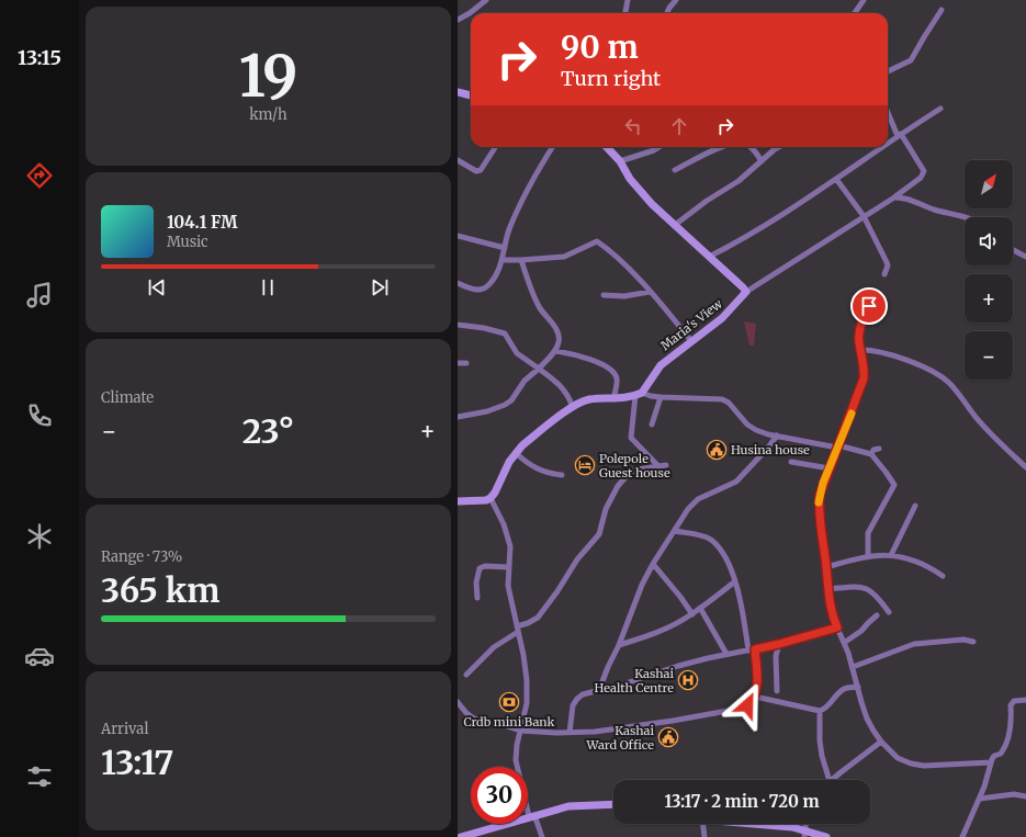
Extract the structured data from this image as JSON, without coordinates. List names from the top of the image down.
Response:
{
  "streets": {
    "street": ["Maria's View"]
  },
  "places": {
    "public building": ["Husina house", "Kashai Ward Office"],
    "hotel": ["Polepole Guest house"],
    "hospital": ["Kashai Health Centre"],
    "bank": ["Crdb mini Bank"]
  },
  "north": "top right",
  "page": {
    "tabs": "13:15",
    "tile": [
      ["19", "km/h"],
      "Climate",
      ["Range · 73%", "365 km"],
      ["Arrival", "13:17"]
    ],
    "turn": ["90 m", "Turn right"],
    "map_buttons": ["+", "−"],
    "song": ["104.1 FM", "Music"],
    "heat": ["−", "23°", "+"],
    "limit": "30",
    "trip": "13:17 · 2 min · 720 m"
  }
}
